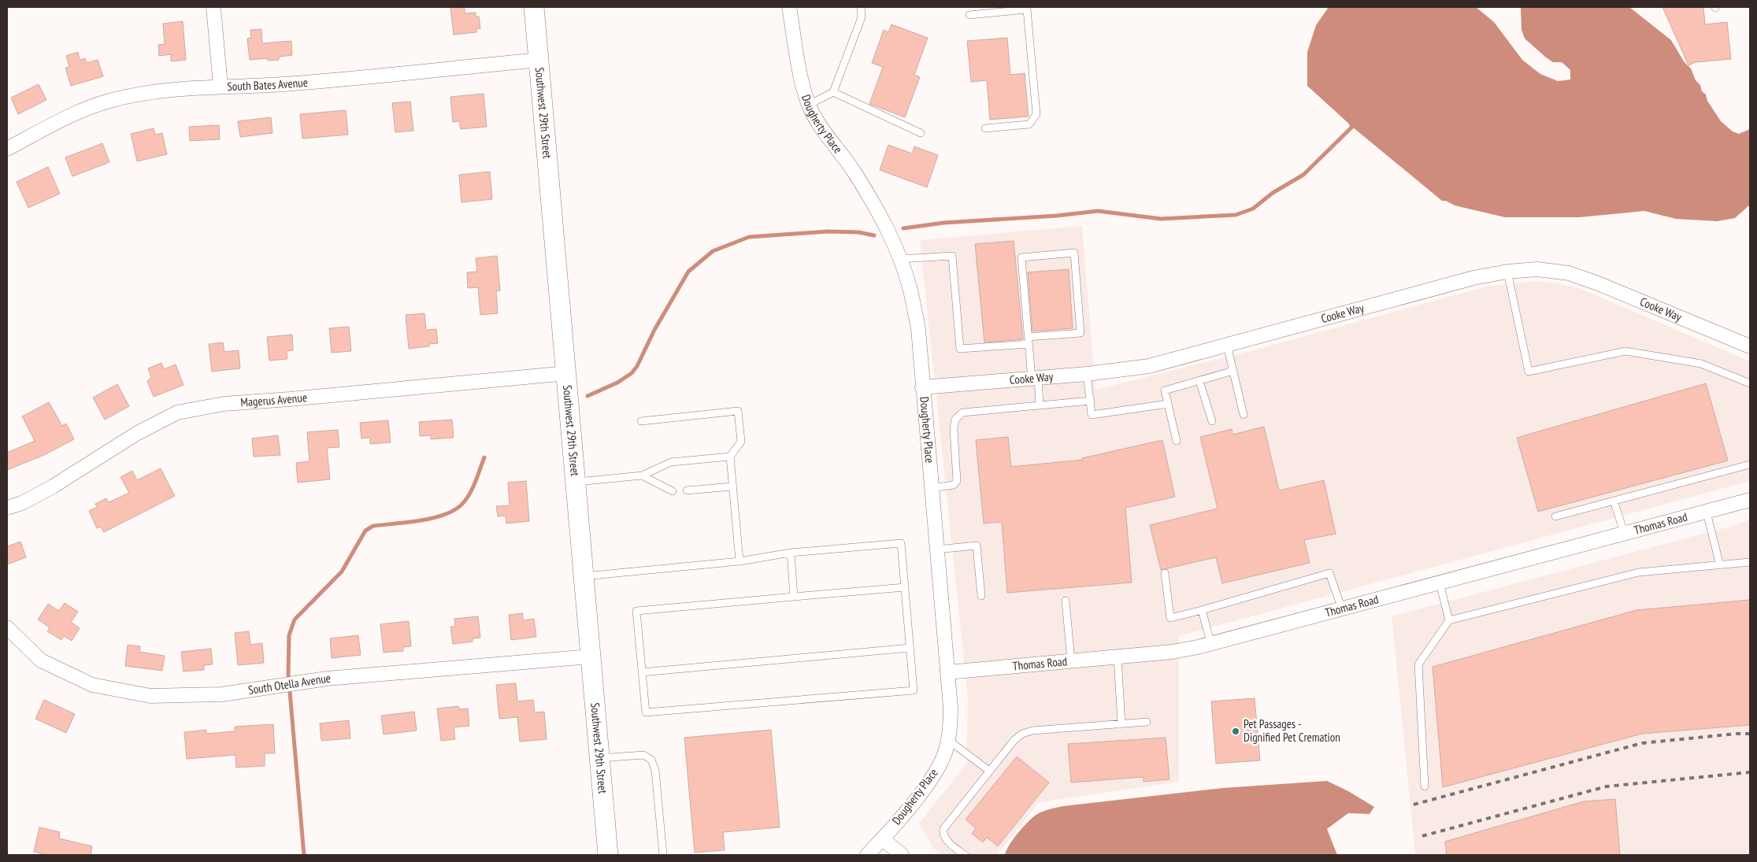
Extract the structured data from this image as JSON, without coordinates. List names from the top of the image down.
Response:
{
  "streets": {
    "street": [
      "South Bates Avenue",
      "Southwest 29th Street",
      "Dougherty Place",
      "Cooke Way",
      "Magerus Avenue",
      "Thomas Road",
      "South Otella Avenue"
    ]
  },
  "crossings": [
    ["South Bates Avenue", "Southwest 29th Street"],
    ["Southwest 29th Street", "Magerus Avenue"],
    ["Southwest 29th Street", "South Otella Avenue"],
    ["Dougherty Place", "Cooke Way"],
    ["Dougherty Place", "Thomas Road"]
  ],
  "places": ["Pet Passages - Dignified Pet Cremation"]
}
